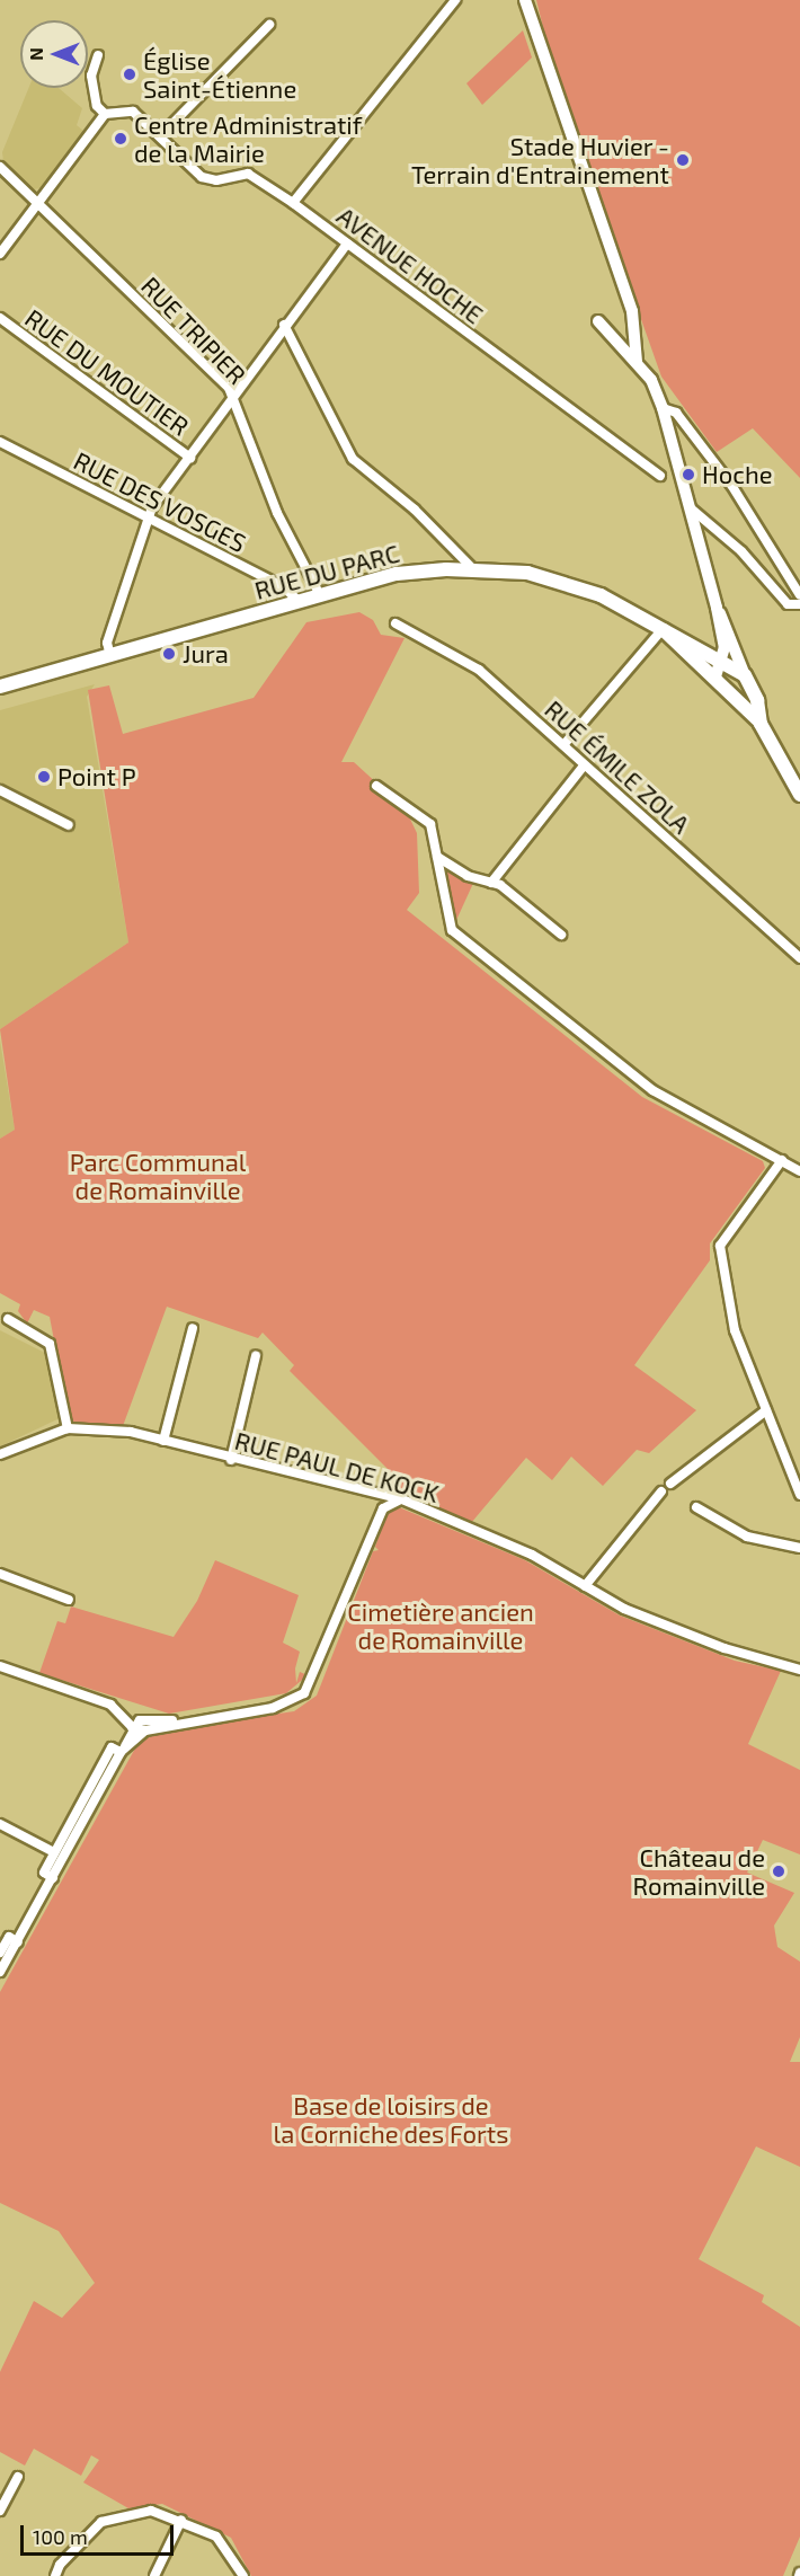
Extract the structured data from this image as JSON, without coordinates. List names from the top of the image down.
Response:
{
  "streets": {
    "main road": ["RUE DU PARC"],
    "street": [
      "AVENUE HOCHE",
      "RUE TRIPIER",
      "RUE DU MOUTIER",
      "RUE DES VOSGES",
      "RUE ÉMILE ZOLA",
      "RUE PAUL DE KOCK"
    ]
  },
  "crossings": [
    ["RUE TRIPIER", "RUE DU PARC"],
    ["RUE DES VOSGES", "RUE DU PARC"]
  ],
  "parks": ["Parc Communal de Romainville", "Cimetière ancien de Romainville", "Base de loisirs de la Corniche des Forts"],
  "places": [
    "Église Saint-Étienne",
    "Centre Administratif de la Mairie",
    "Stade Huvier - Terrain d'Entrainement",
    "Hoche",
    "Jura",
    "Point P",
    "Château de Romainville"
  ],
  "scale_bar": "100 m",
  "north": "left"
}
